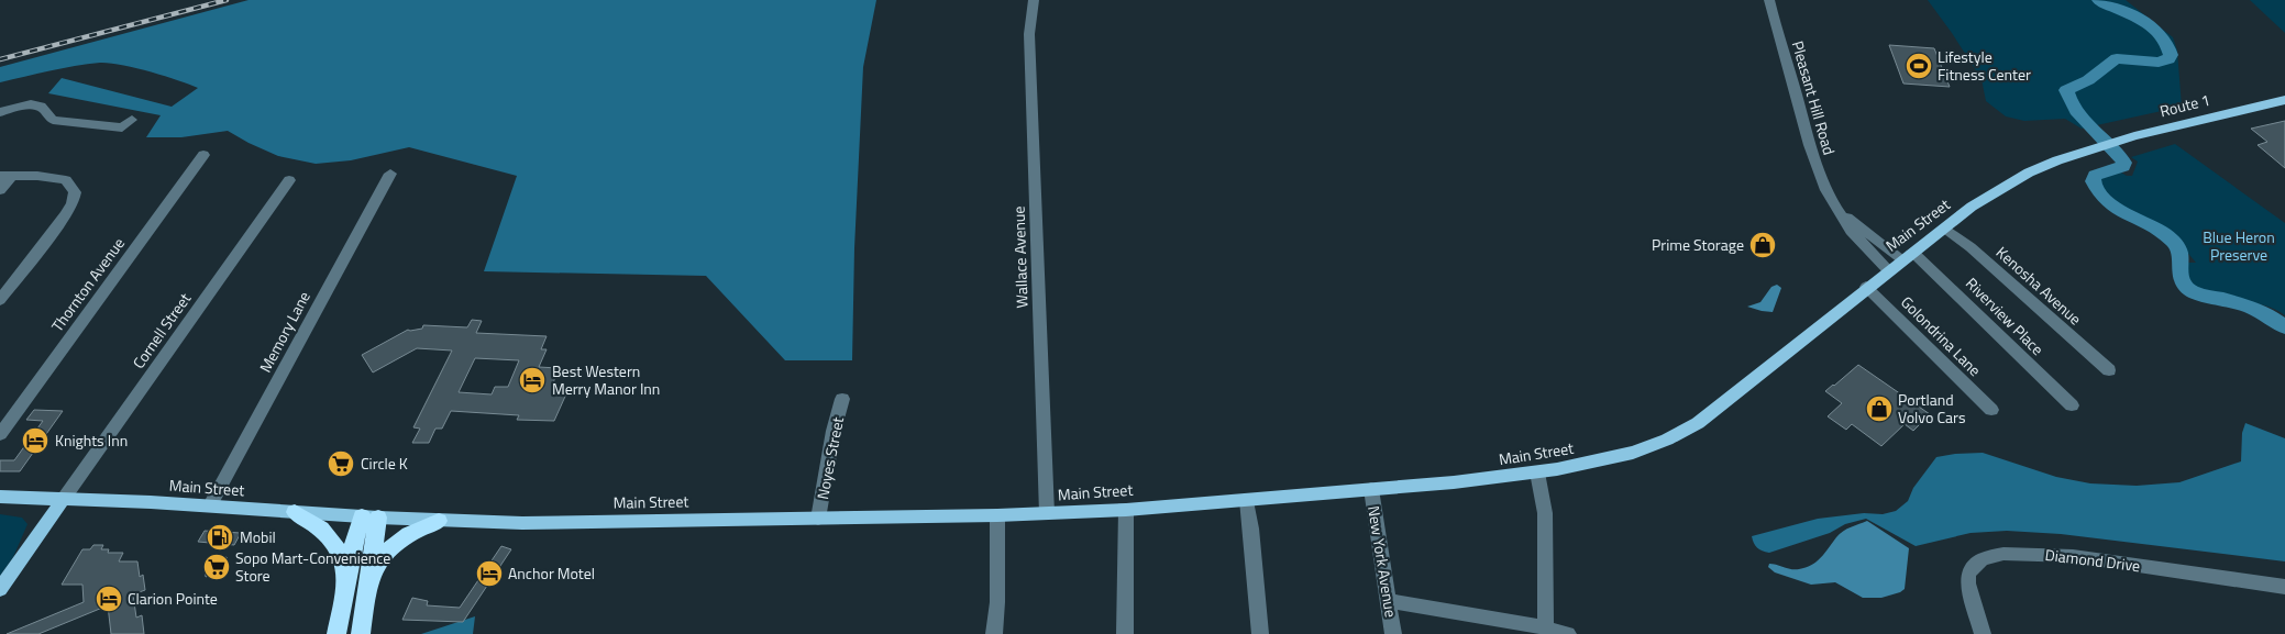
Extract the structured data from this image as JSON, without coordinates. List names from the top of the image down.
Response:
{
  "streets": {
    "main road": ["Route 1", "Main Street"],
    "street": [
      "Pleasant Hill Road",
      "Wallace Avenue",
      "Thornton Avenue",
      "Kenosha Avenue",
      "Riverview Place",
      "Cornell Street",
      "Memory Lane",
      "Golondrina Lane",
      "Noyes Street",
      "Diamond Drive",
      "New York Avenue"
    ]
  },
  "crossings": [
    ["Pleasant Hill Road", "Main Street"],
    ["Pleasant Hill Road", "Riverview Place"],
    ["Route 1", "Main Street"],
    ["Main Street", "Wallace Avenue"],
    ["Main Street", "Kenosha Avenue"],
    ["Main Street", "Riverview Place"],
    ["Main Street", "Cornell Street"],
    ["Main Street", "Memory Lane"],
    ["Main Street", "Golondrina Lane"],
    ["Main Street", "Noyes Street"],
    ["Main Street", "New York Avenue"]
  ],
  "parks": ["Blue Heron Preserve"],
  "places": {
    "sports": ["Lifestyle Fitness Center"],
    "shop": ["Prime Storage", "Portland Volvo Cars"],
    "hotel": [
      "Best Western Merry Manor Inn",
      "Knights Inn",
      "Anchor Motel",
      "Clarion Pointe"
    ],
    "supermarket": ["Circle K", "Sopo Mart-Convenience Store"],
    "fuel station": ["Mobil"]
  }
}
